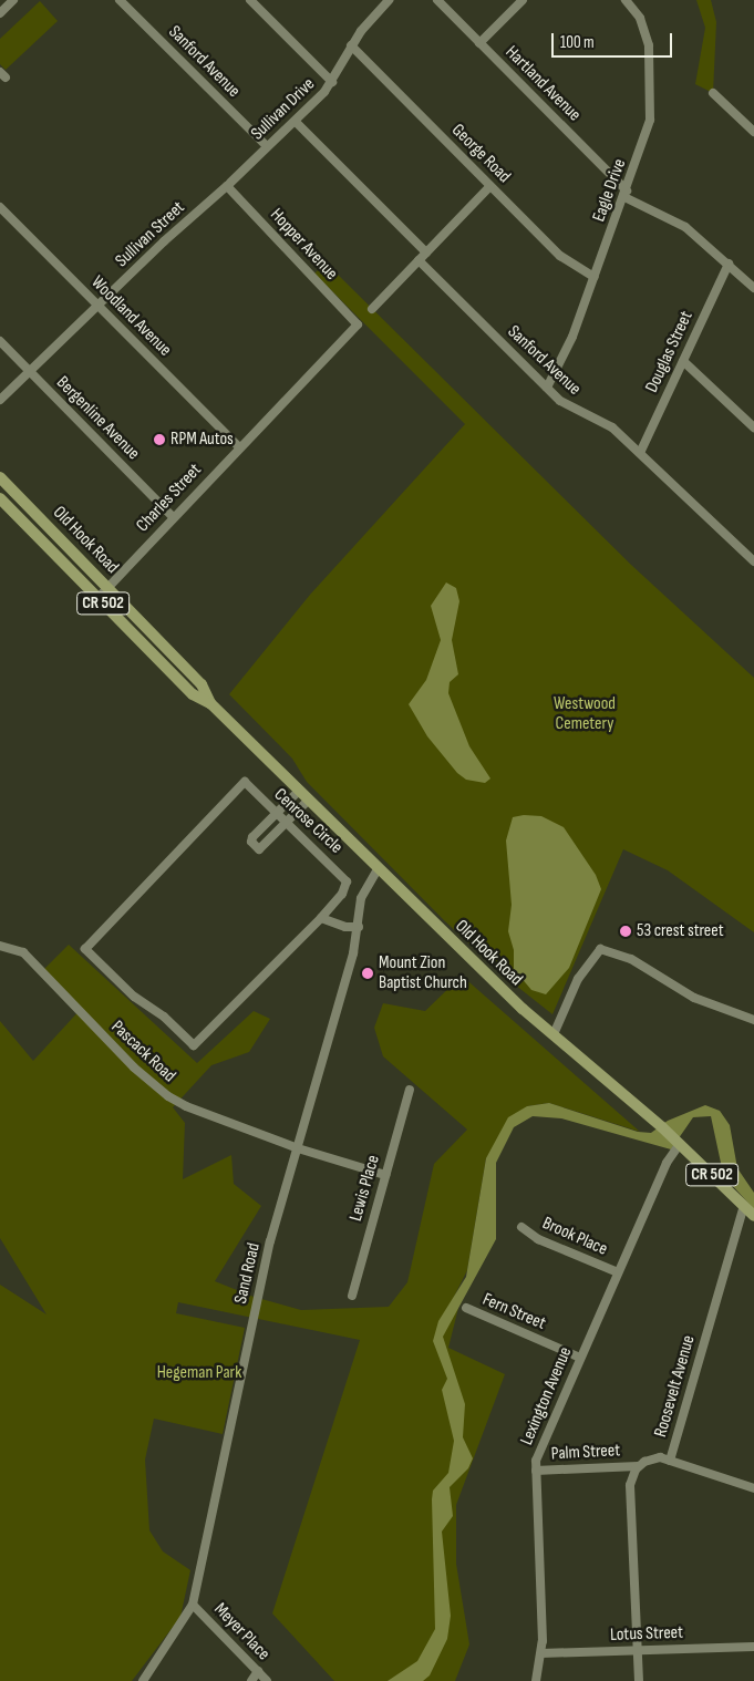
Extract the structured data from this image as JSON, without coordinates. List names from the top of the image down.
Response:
{
  "streets": {
    "main road": ["Old Hook Road", "CR 502"],
    "street": [
      "Sanford Avenue",
      "Hartland Avenue",
      "Sullivan Drive",
      "George Road",
      "Eagle Drive",
      "Sullivan Street",
      "Hopper Avenue",
      "Woodland Avenue",
      "Douglas Street",
      "Bergenline Avenue",
      "Charles Street",
      "Cenrose Circle",
      "Pascack Road",
      "Lewis Place",
      "Brook Place",
      "Sand Road",
      "Fern Street",
      "Roosevelt Avenue",
      "Lexington Avenue",
      "Palm Street",
      "Meyer Place",
      "Lotus Street"
    ]
  },
  "crossings": [
    ["Sanford Avenue", "Sullivan Drive"],
    ["Sanford Avenue", "Eagle Drive"],
    ["Sanford Avenue", "Douglas Street"],
    ["Hartland Avenue", "Eagle Drive"],
    ["Hartland Avenue", "Douglas Street"],
    ["Sullivan Drive", "George Road"],
    ["Sullivan Drive", "Sullivan Street"],
    ["Sullivan Drive", "Hopper Avenue"],
    ["George Road", "Eagle Drive"],
    ["Sullivan Street", "Hopper Avenue"],
    ["Sullivan Street", "Woodland Avenue"],
    ["Sullivan Street", "Bergenline Avenue"],
    ["Hopper Avenue", "Charles Street"],
    ["Woodland Avenue", "Charles Street"],
    ["Bergenline Avenue", "Charles Street"],
    ["Charles Street", "Old Hook Road"],
    ["Old Hook Road", "Sand Road"],
    ["Old Hook Road", "Roosevelt Avenue"],
    ["Old Hook Road", "Lexington Avenue"],
    ["Pascack Road", "Lewis Place"],
    ["Pascack Road", "Sand Road"],
    ["Brook Place", "Lexington Avenue"],
    ["Sand Road", "Meyer Place"],
    ["Fern Street", "Lexington Avenue"],
    ["Roosevelt Avenue", "Palm Street"],
    ["Lexington Avenue", "Palm Street"],
    ["Lexington Avenue", "Lotus Street"]
  ],
  "parks": ["Westwood Cemetery", "Hegeman Park"],
  "places": ["RPM Autos", "53 crest street", "Mount Zion Baptist Church"],
  "scale_bar": "100 m"
}
